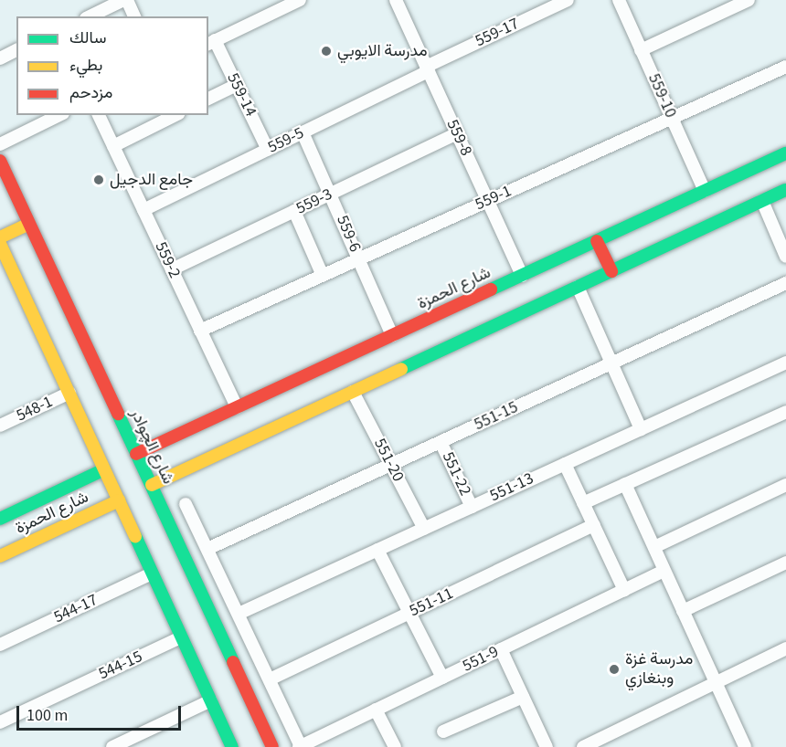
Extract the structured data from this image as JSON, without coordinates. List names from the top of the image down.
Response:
{
  "streets": {
    "street": [
      "559-17",
      "559-14",
      "559-10",
      "559-8",
      "559-5",
      "559-1",
      "559-3",
      "559-6",
      "559-2",
      "شارع الحمزة",
      "548-1",
      "551-15",
      "شارع الچوادر",
      "551-20",
      "551-22",
      "551-13",
      "551-11",
      "544-17",
      "551-9",
      "544-15"
    ]
  },
  "crossings": [
    ["559-17", "559-8"],
    ["559-17", "559-5"],
    ["559-14", "559-5"],
    ["559-10", "559-1"],
    ["559-10", "شارع الحمزة"],
    ["559-8", "559-5"],
    ["559-8", "559-1"],
    ["559-8", "559-3"],
    ["559-8", "شارع الحمزة"],
    ["559-5", "559-6"],
    ["559-5", "559-2"],
    ["559-1", "559-6"],
    ["559-1", "559-2"],
    ["559-3", "559-6"],
    ["559-3", "559-2"],
    ["559-6", "شارع الحمزة"],
    ["559-2", "شارع الحمزة"],
    ["شارع الحمزة", "شارع الچوادر"],
    ["551-15", "551-20"],
    ["551-15", "551-22"],
    ["551-20", "551-13"],
    ["551-22", "551-13"]
  ],
  "places": ["مدرسة الايوبي", "جامع الدجيل", "مدرسة غزة وبنغازي"],
  "legend": ["سالك", "بطيء", "مزدحم"],
  "scale_bar": "100 m"
}
